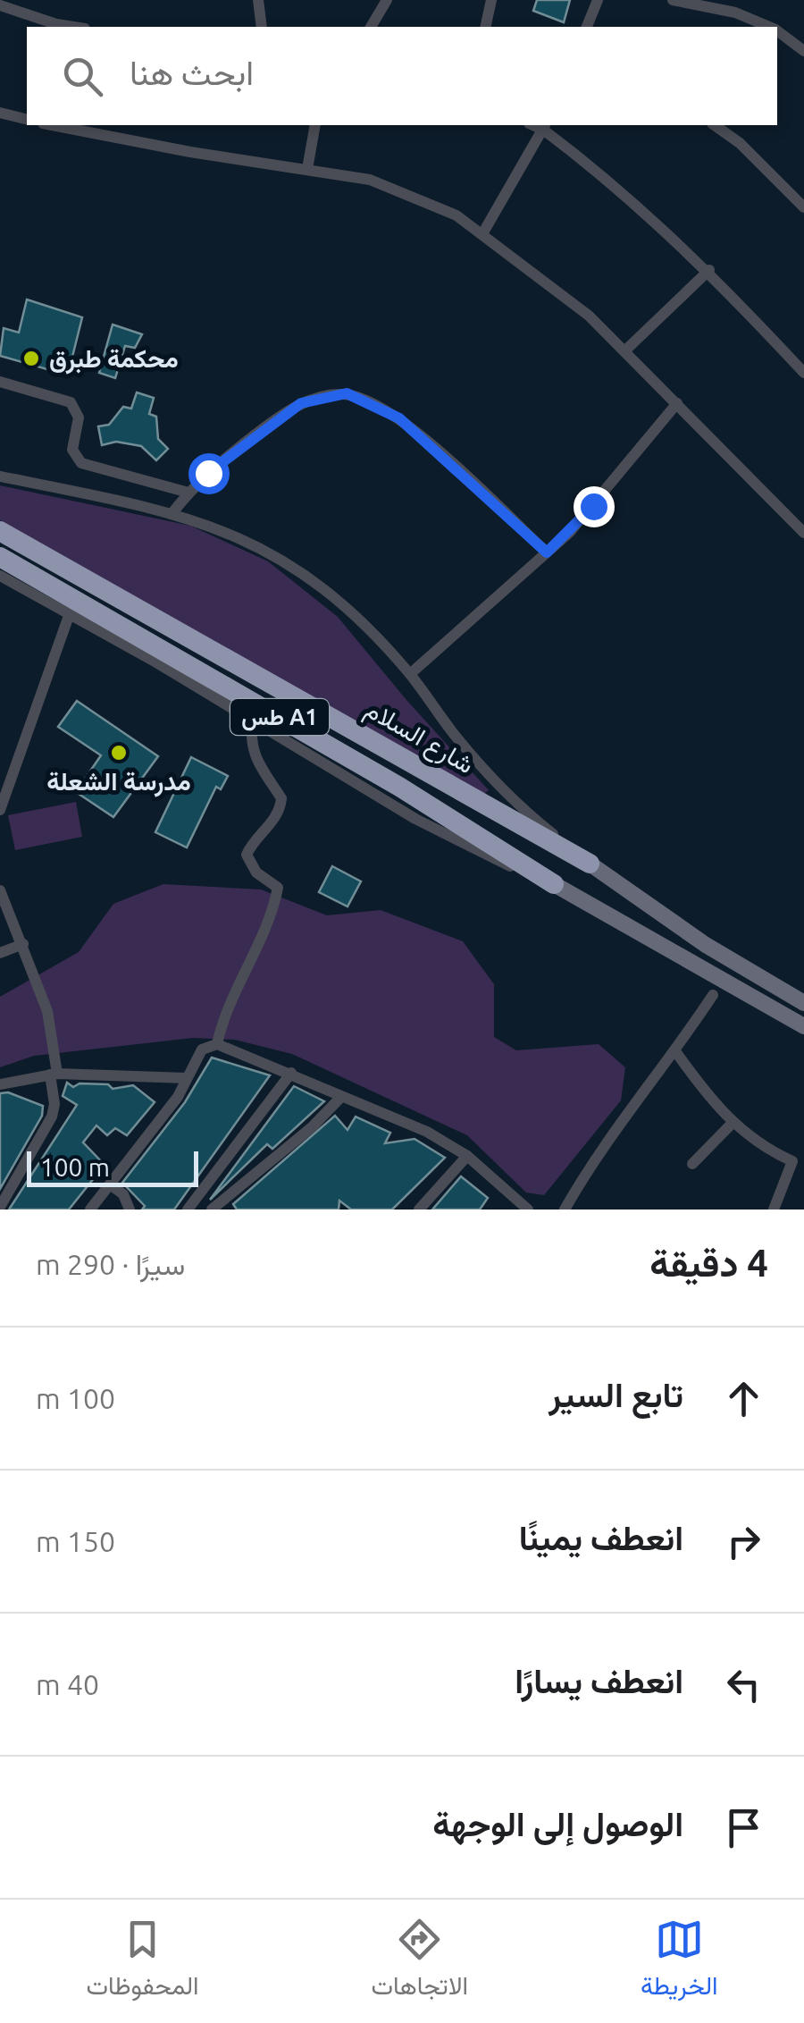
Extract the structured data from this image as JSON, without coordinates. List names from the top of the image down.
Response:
{
  "streets": {
    "highway": ["طس A1", "شارع السلام"]
  },
  "places": ["محكمة طبرق", "مدرسة الشعلة"],
  "scale_bar": "100 m",
  "page": {
    "search": "ابحث هنا",
    "scale": "100 m",
    "heading": ["4 دقيقة", "سيرًا · 290 m"],
    "list": [
      ["تابع السير", "100 m"],
      ["انعطف يمينًا", "150 m"],
      ["انعطف يسارًا", "40 m"],
      "الوصول إلى الوجهة"
    ],
    "nav": ["الخريطة", "الاتجاهات", "المحفوظات"]
  }
}
